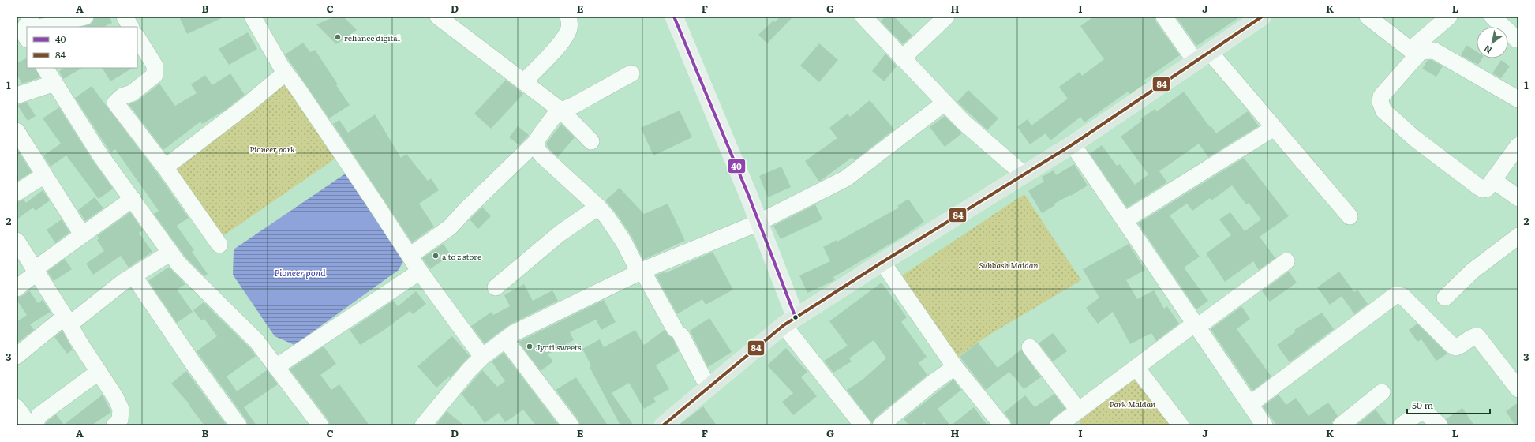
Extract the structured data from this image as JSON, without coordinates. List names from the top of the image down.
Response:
{
  "water": ["Pioneer pond"],
  "parks": ["Pioneer park", "Subhash Maidan", "Park Maidan"],
  "places": ["reliance digital", "a to z store", "Jyoti sweets"],
  "lines": ["transit line 40", "transit line 84"],
  "legend": ["40", "84"],
  "scale_bar": "50 m",
  "north": "bottom left",
  "grid": {
    "columns": [
      "A",
      "B",
      "C",
      "D",
      "E",
      "F",
      "G",
      "H",
      "I",
      "J",
      "K",
      "L"
    ],
    "rows": ["1", "2", "3"]
  }
}
